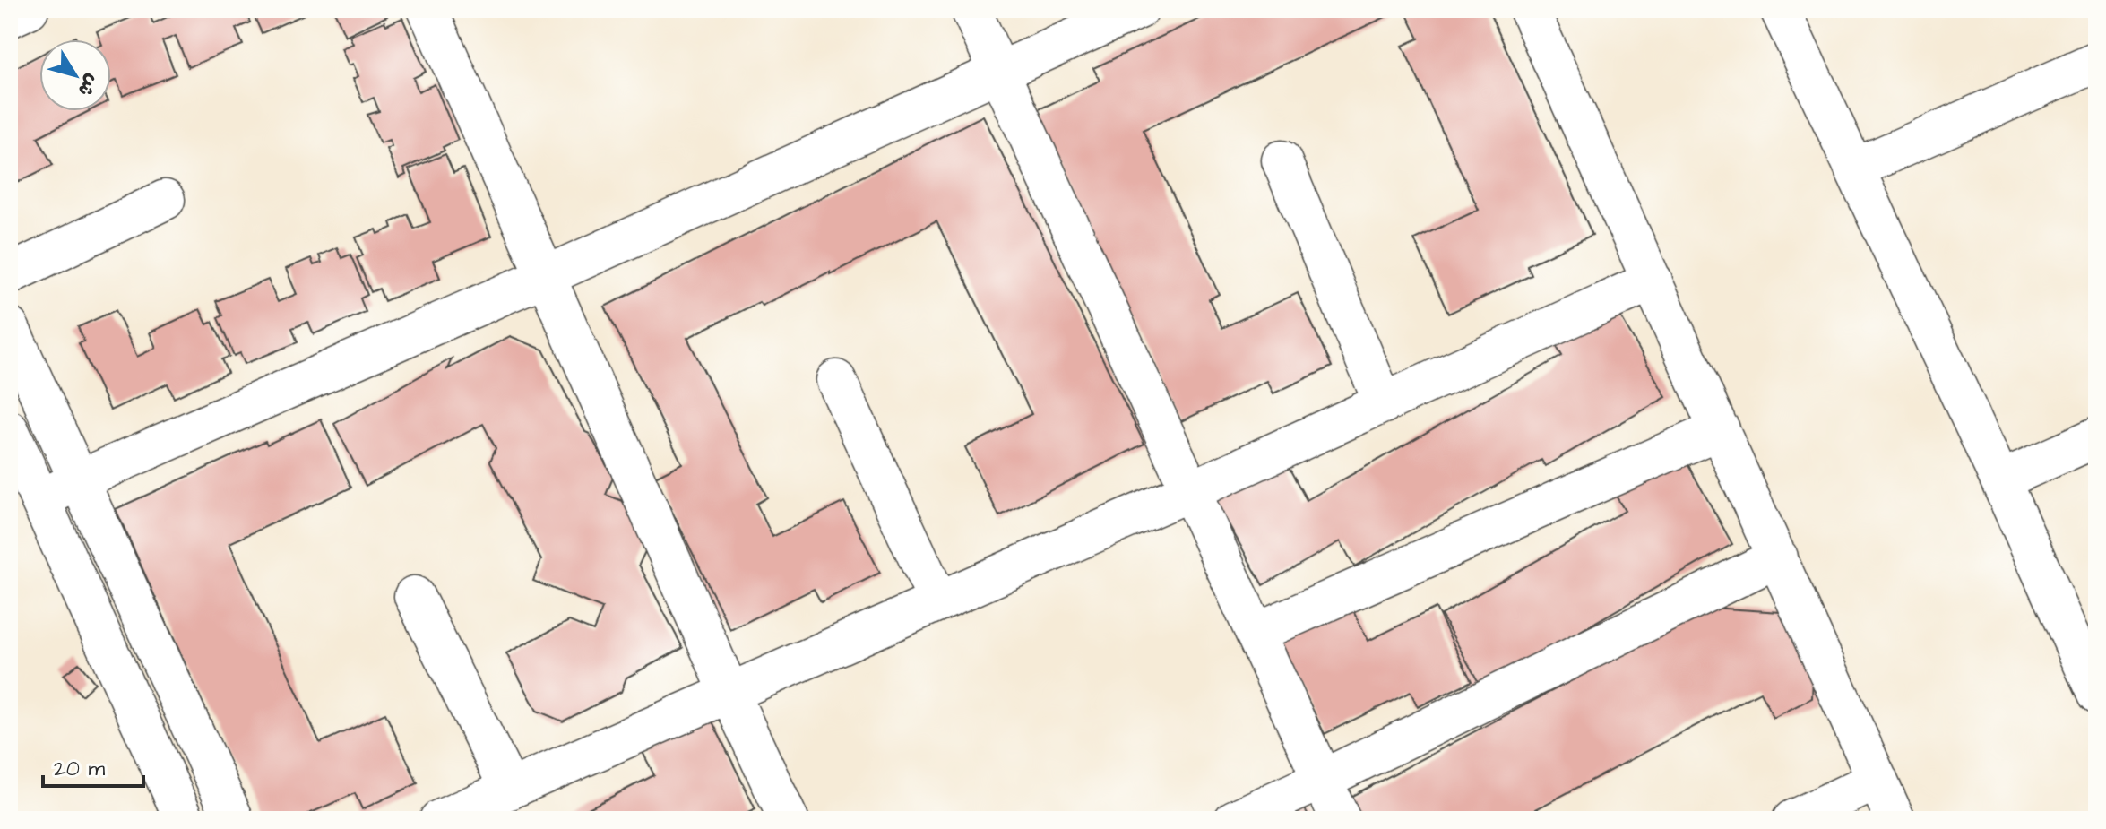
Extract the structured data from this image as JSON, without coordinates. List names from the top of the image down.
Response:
{
  "scale_bar": "20 m",
  "north": "bottom right"
}
